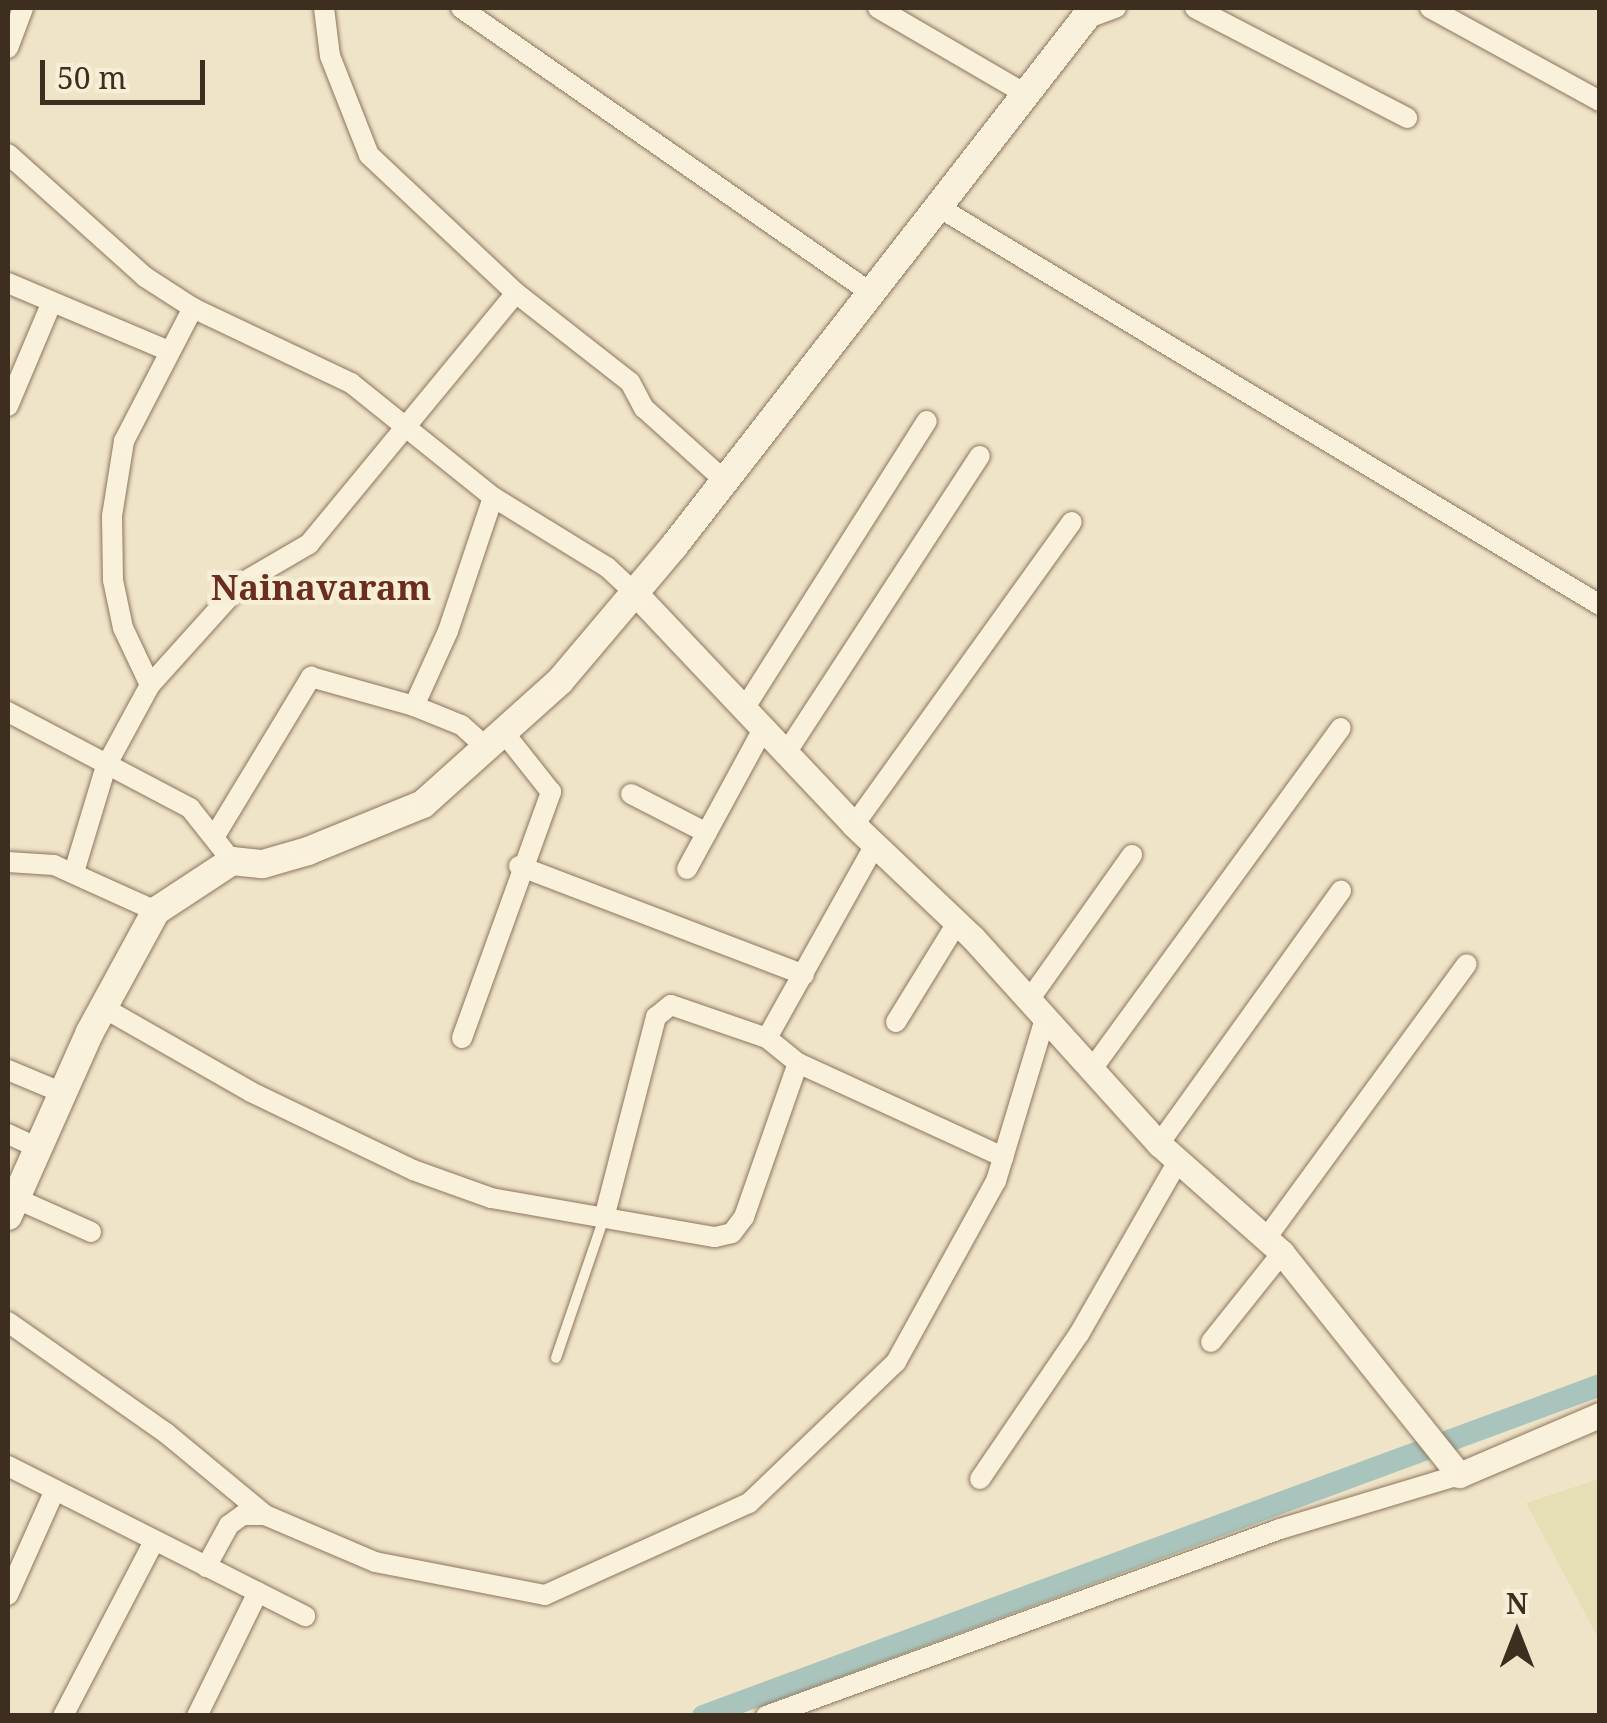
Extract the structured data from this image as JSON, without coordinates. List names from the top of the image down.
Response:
{
  "districts": ["Nainavaram"],
  "scale_bar": "50 m",
  "north": "top"
}
